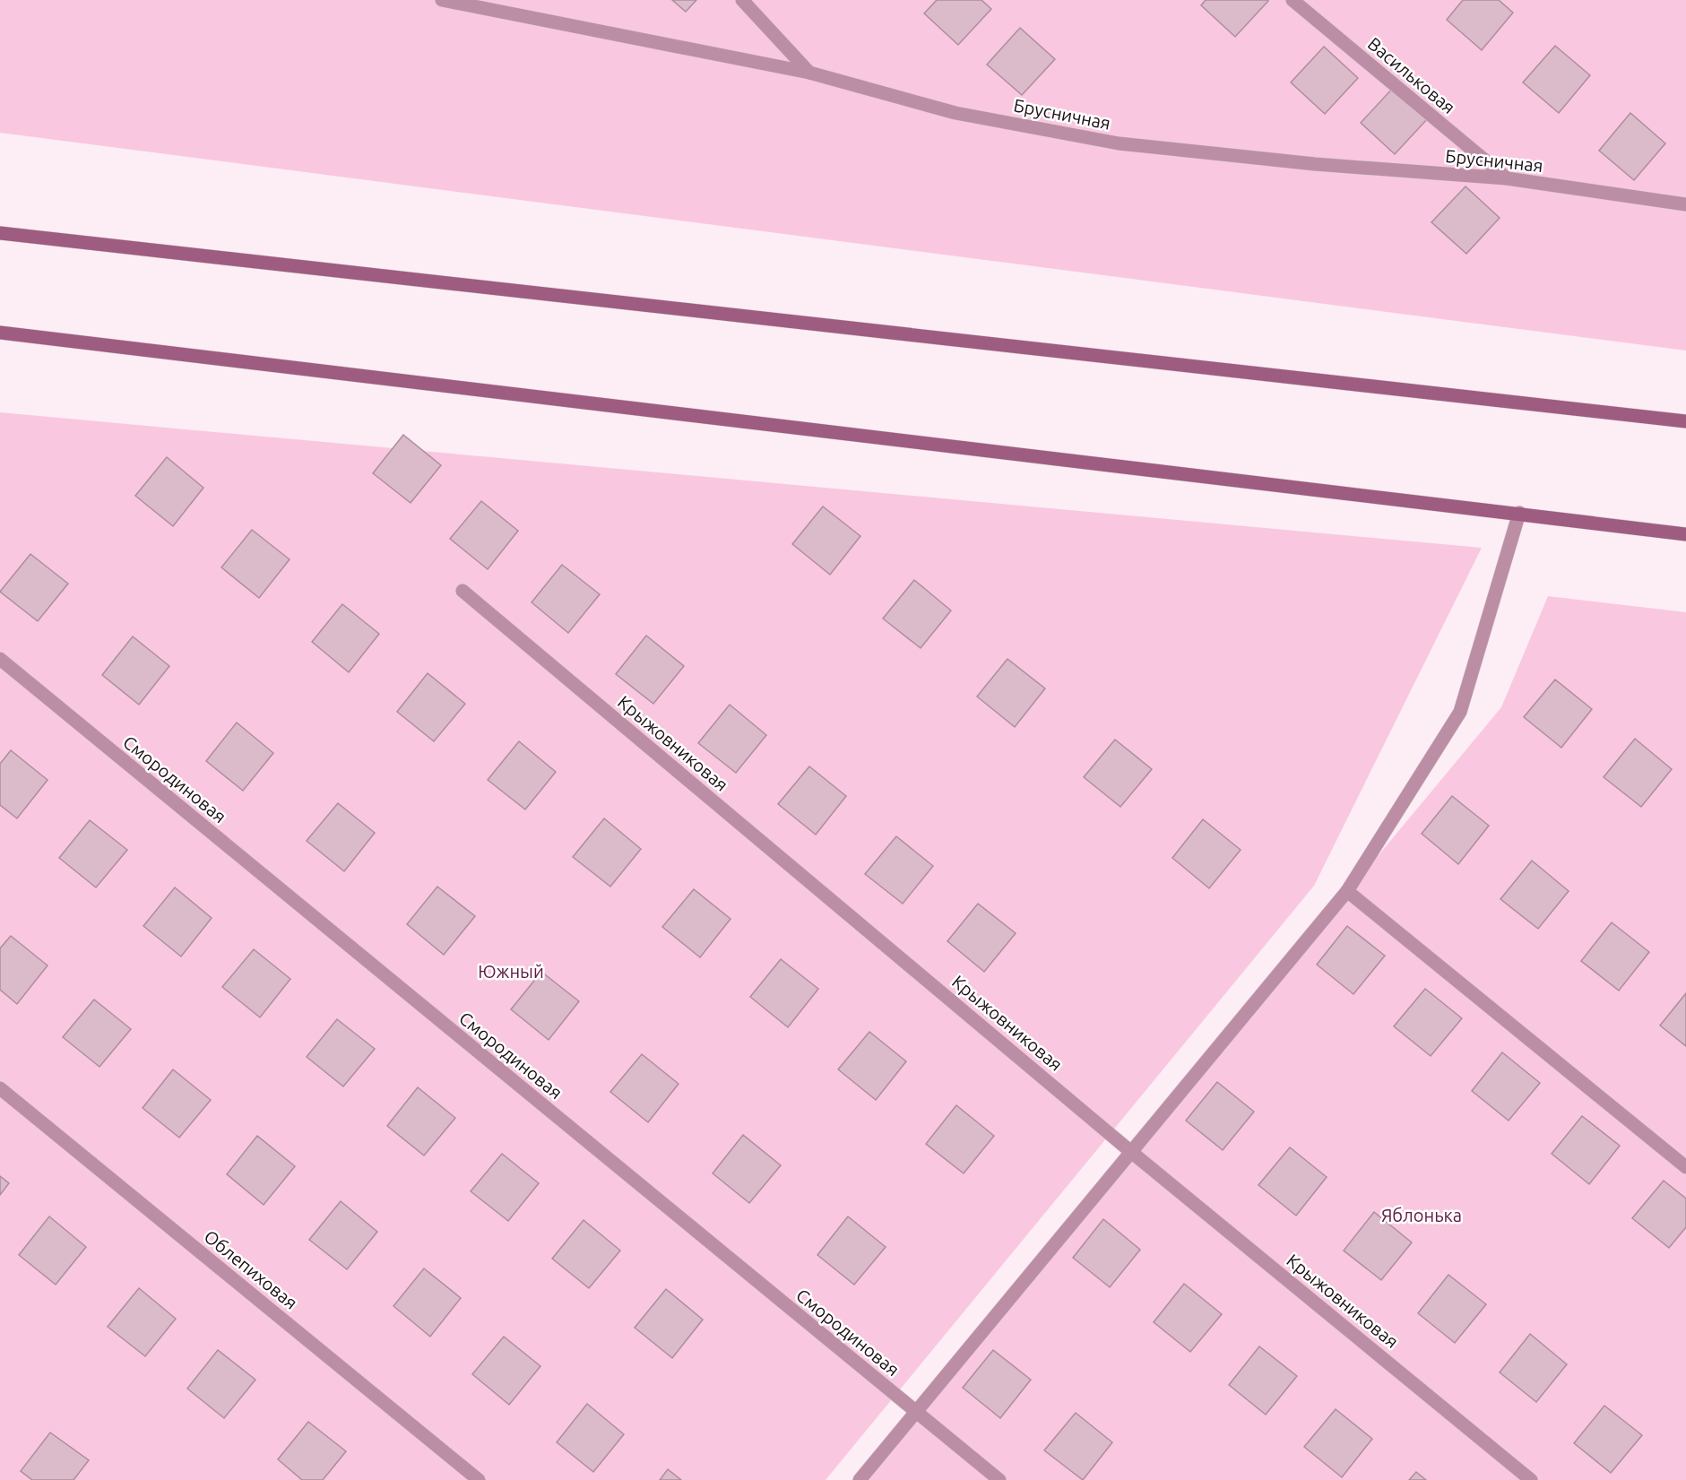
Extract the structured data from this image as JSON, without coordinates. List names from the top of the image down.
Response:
{
  "streets": {
    "street": [
      "Васильковая",
      "Брусничная",
      "Крыжовниковая",
      "Смородиновая",
      "Облепиховая"
    ]
  },
  "crossings": [
    ["Васильковая", "Брусничная"]
  ],
  "parks": ["Южный", "Яблонька"]
}
